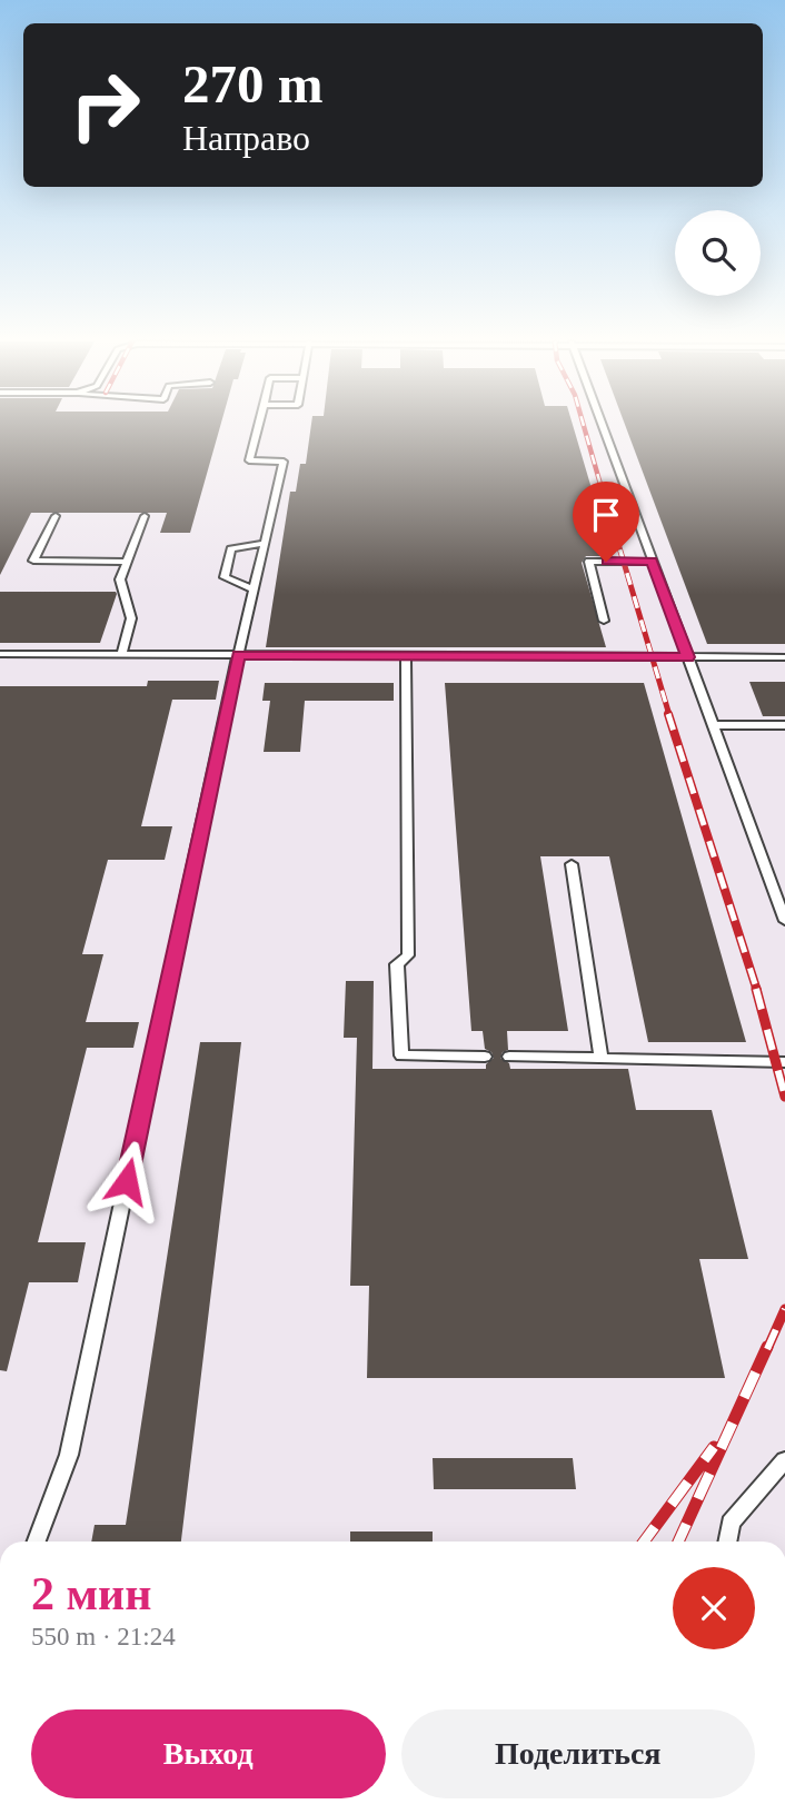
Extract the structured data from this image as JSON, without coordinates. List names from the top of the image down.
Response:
{
  "page": {
    "turn": ["270 m", "Направо"],
    "heading": ["2 мин", "550 m · 21:24"],
    "buttons": ["Выход", "Поделиться"]
  }
}
